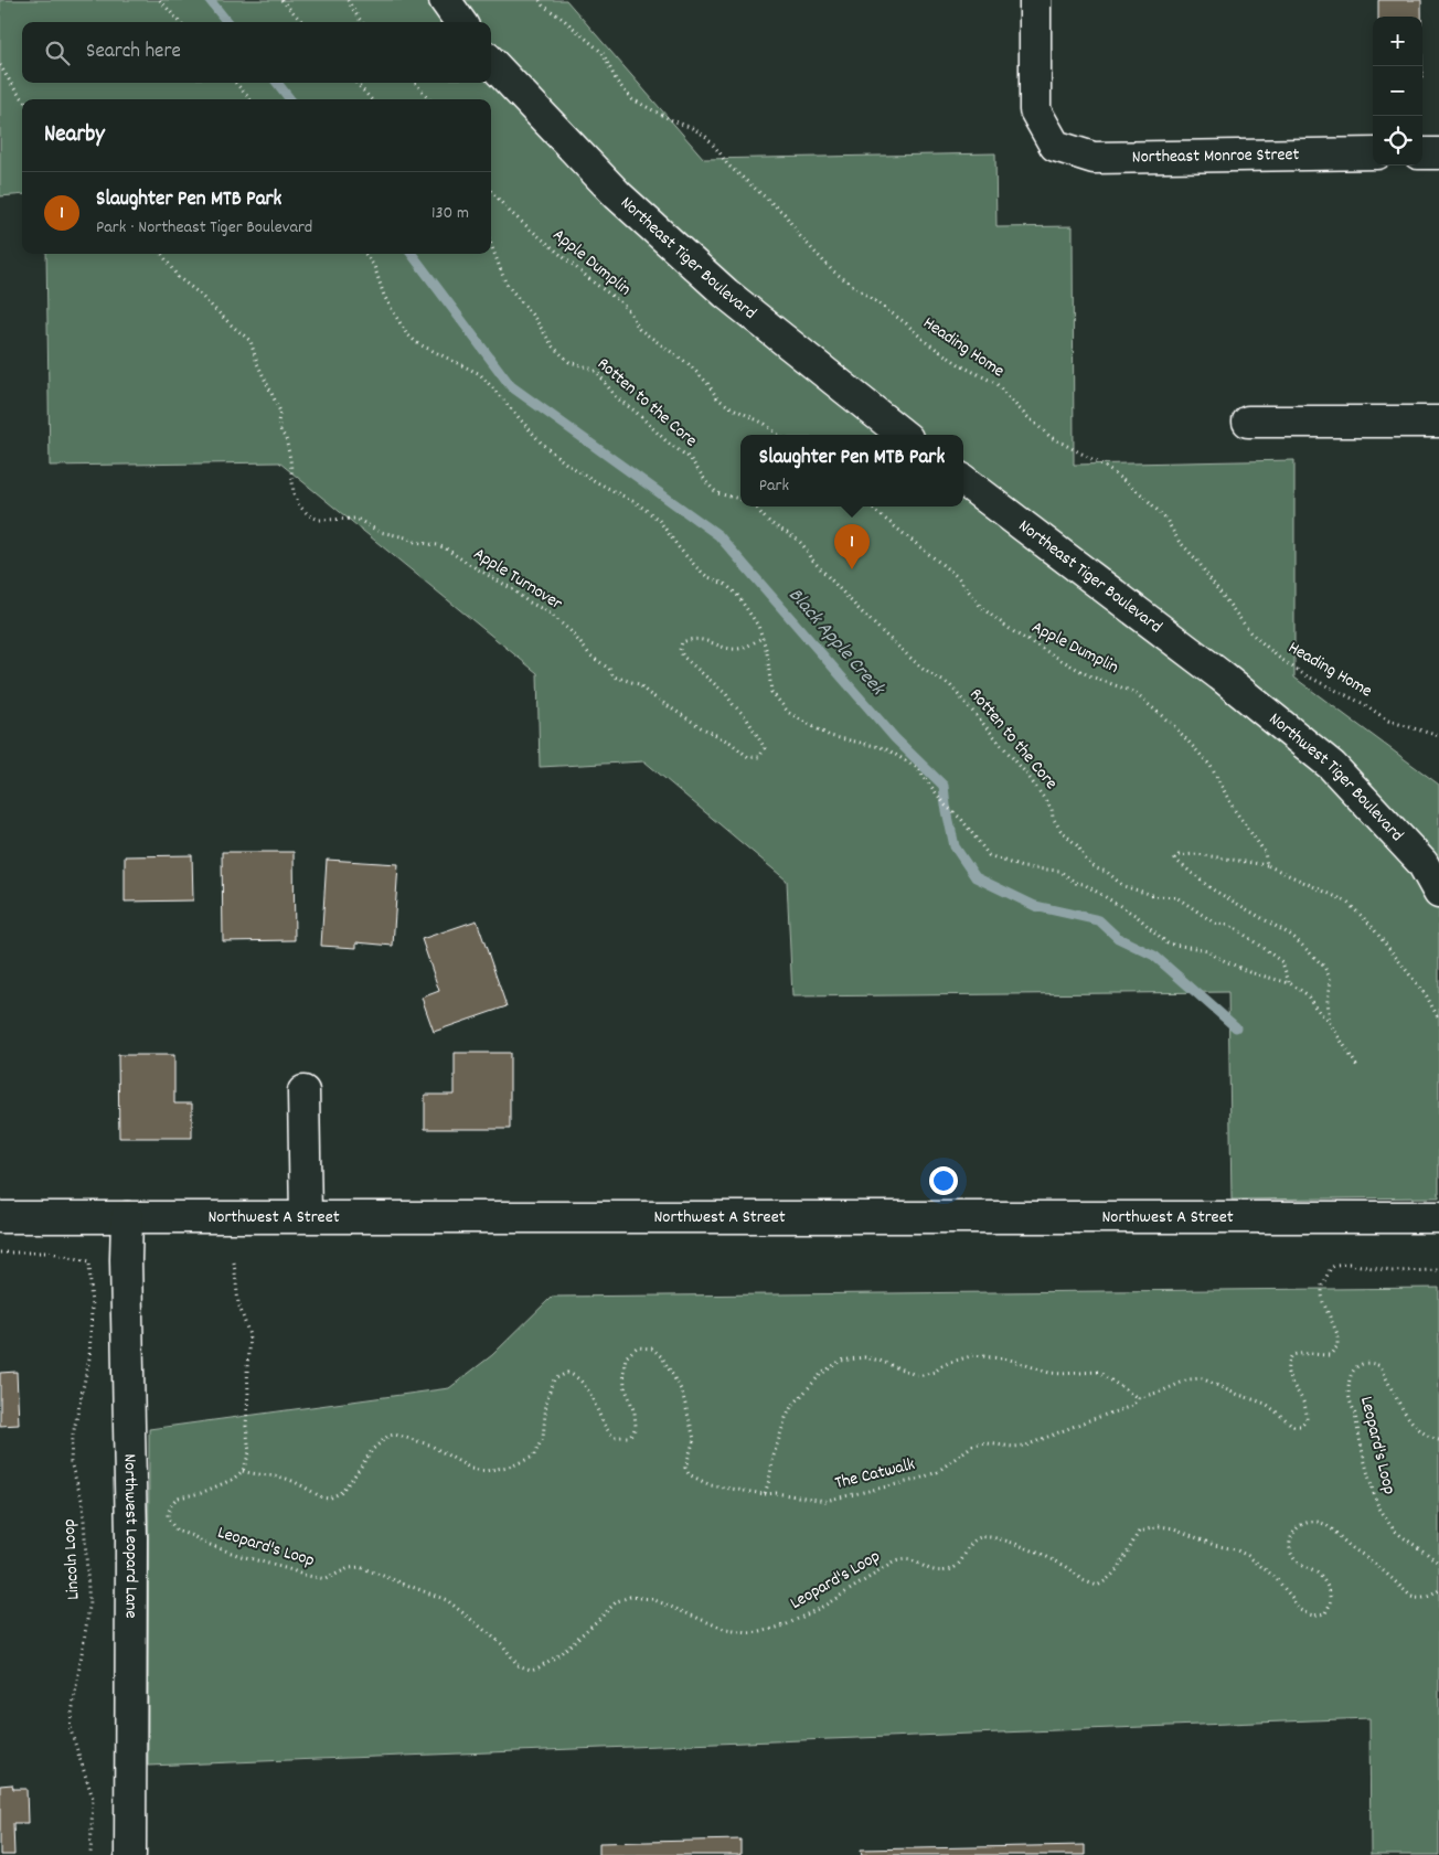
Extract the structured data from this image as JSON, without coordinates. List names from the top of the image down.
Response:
{
  "streets": {
    "street": [
      "Northeast Monroe Street",
      "Northeast Tiger Boulevard",
      "Northwest Tiger Boulevard",
      "Northwest A Street",
      "Northwest Leopard Lane"
    ],
    "path": [
      "Apple Dumplin",
      "Heading Home",
      "Rotten to the Core",
      "Apple Turnover",
      "Leopard's Loop",
      "The Catwalk",
      "Lincoln Loop"
    ]
  },
  "crossings": [
    ["Northeast Tiger Boulevard", "Northwest Tiger Boulevard"],
    ["Northwest A Street", "Northwest Leopard Lane"]
  ],
  "water": ["Black Apple Creek"],
  "page": {
    "map_buttons": ["+", "−"],
    "search": "Search here",
    "heading": "Nearby",
    "list": [
      {
        "mark": "1",
        "name": "Slaughter Pen MTB Park",
        "note": "Park · Northeast Tiger Boulevard",
        "value": "130 m"
      }
    ],
    "popup": ["Slaughter Pen MTB Park", "Park"],
    "pins": "1"
  }
}
